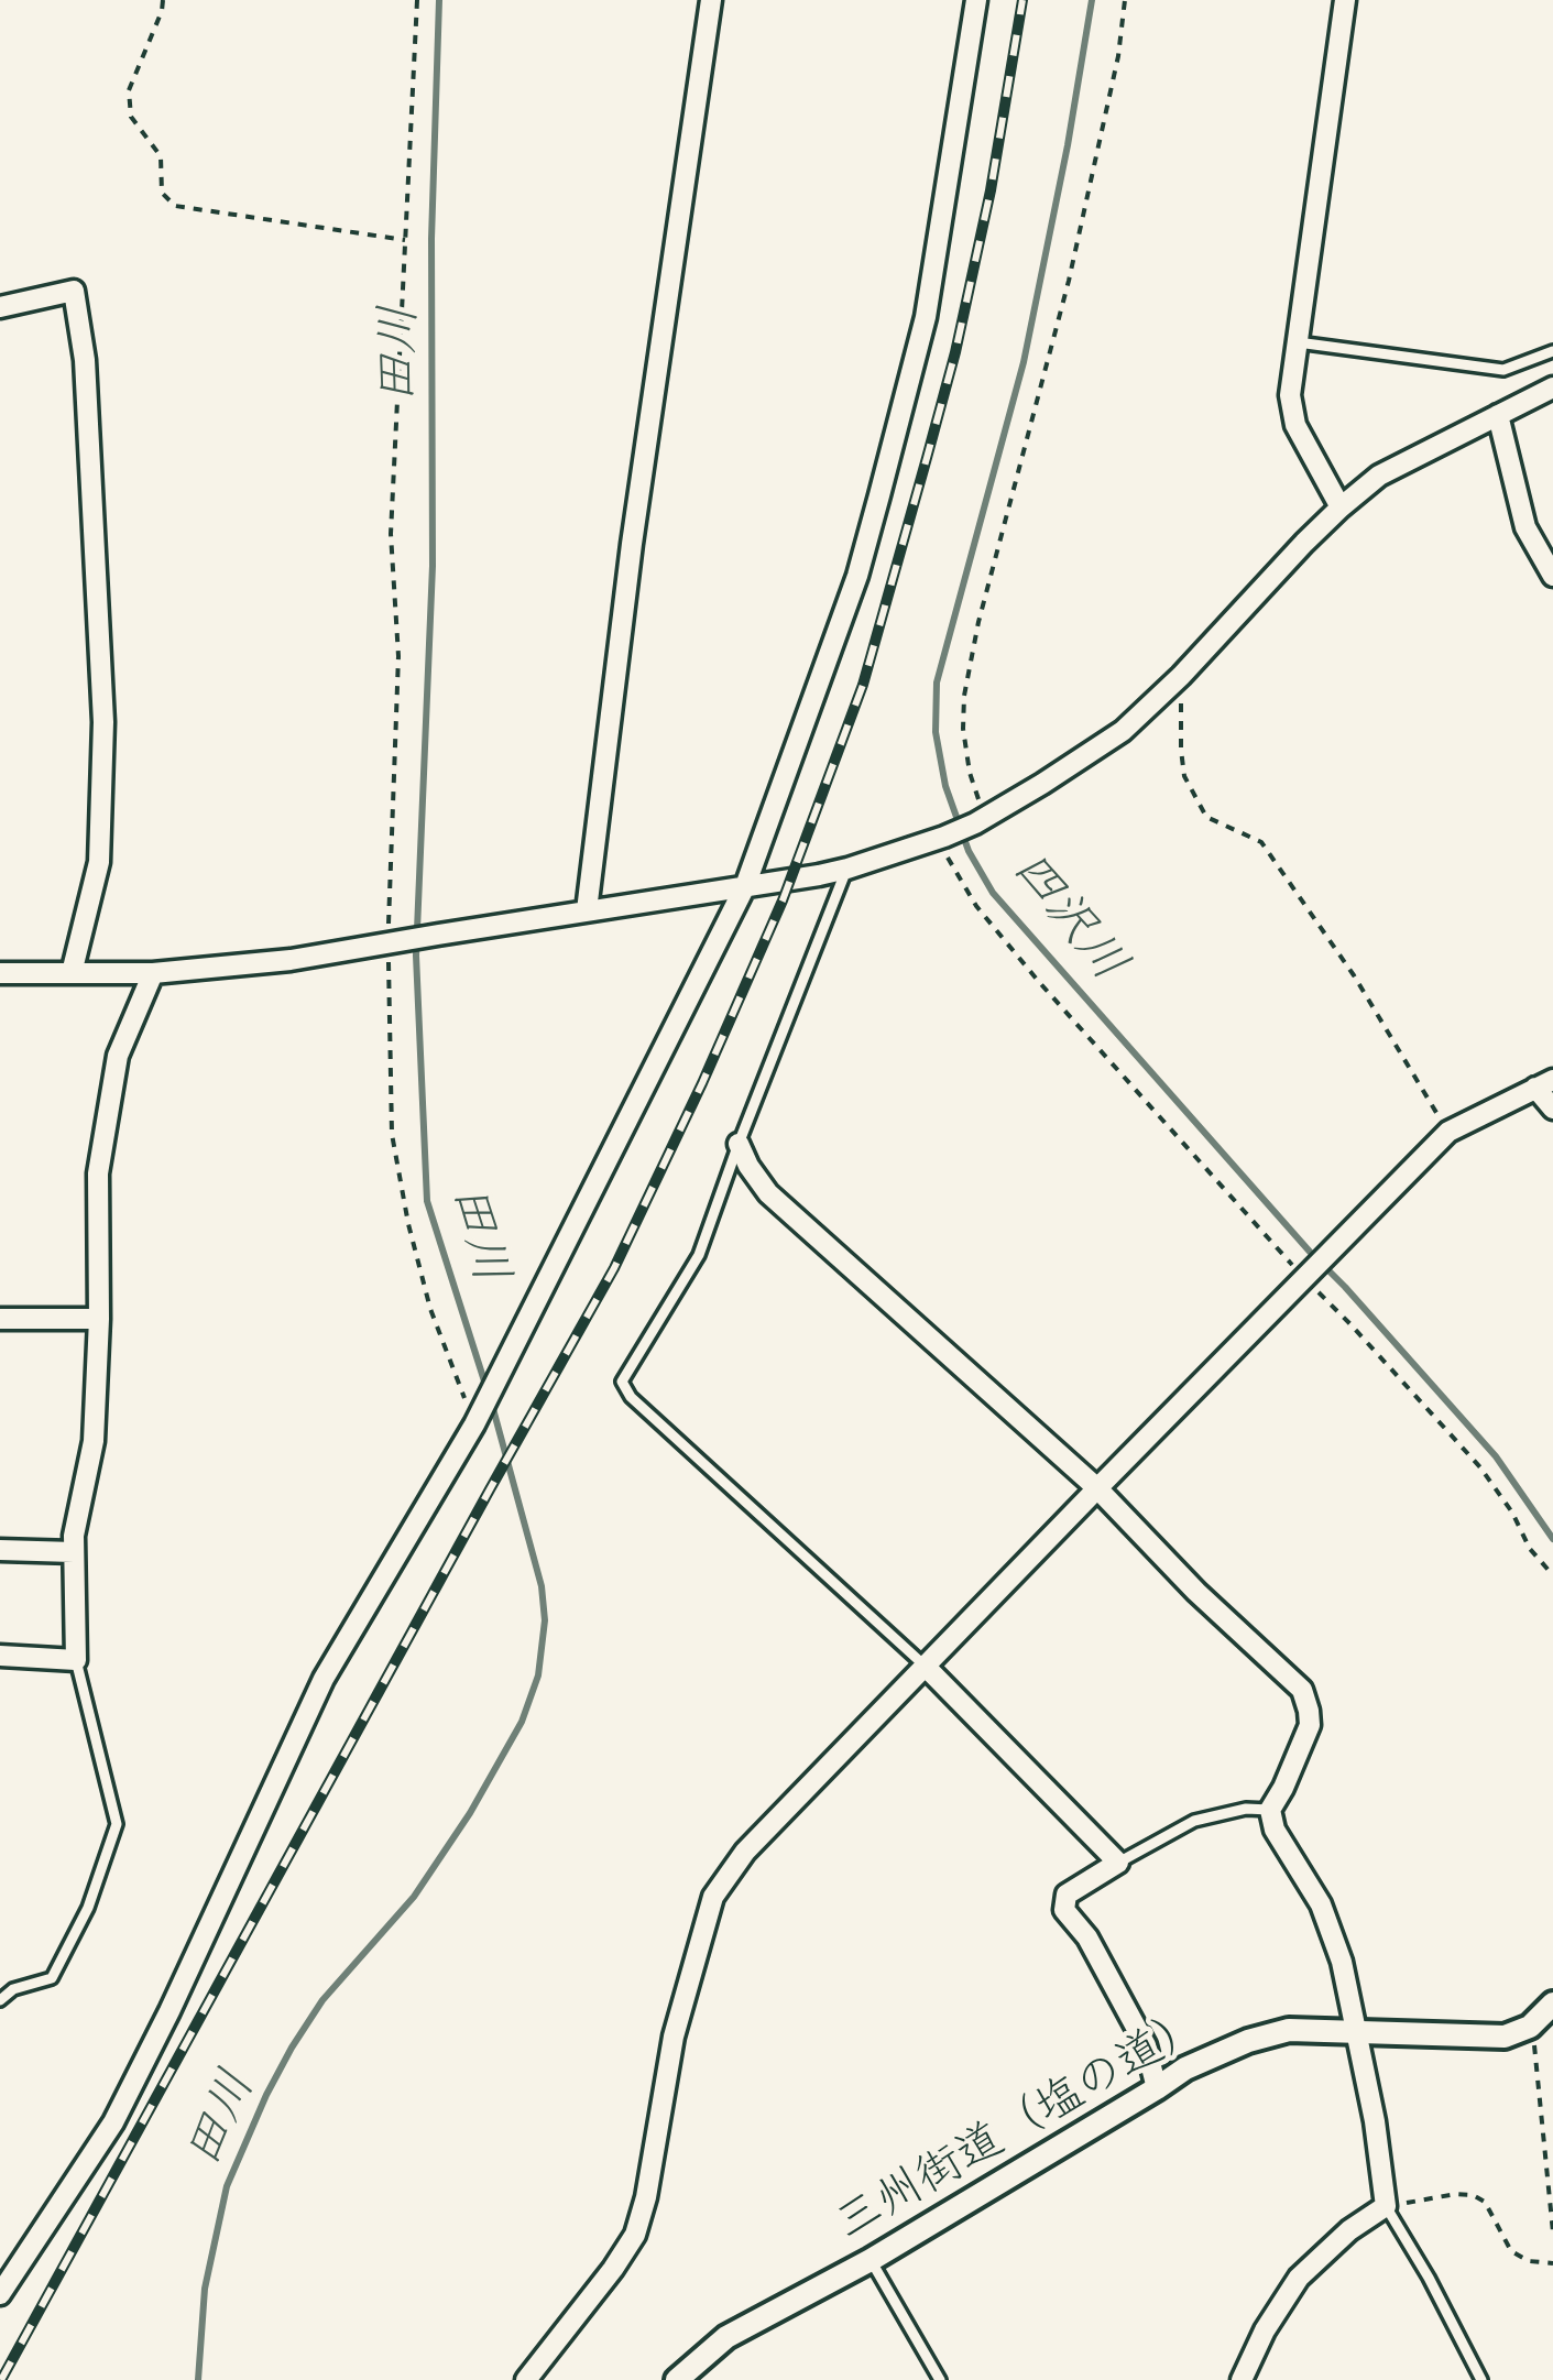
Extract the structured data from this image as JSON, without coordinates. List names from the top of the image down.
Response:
{
  "streets": {
    "street": ["三州街道（塩の道）"]
  },
  "water": ["田川", "四沢川"]
}
